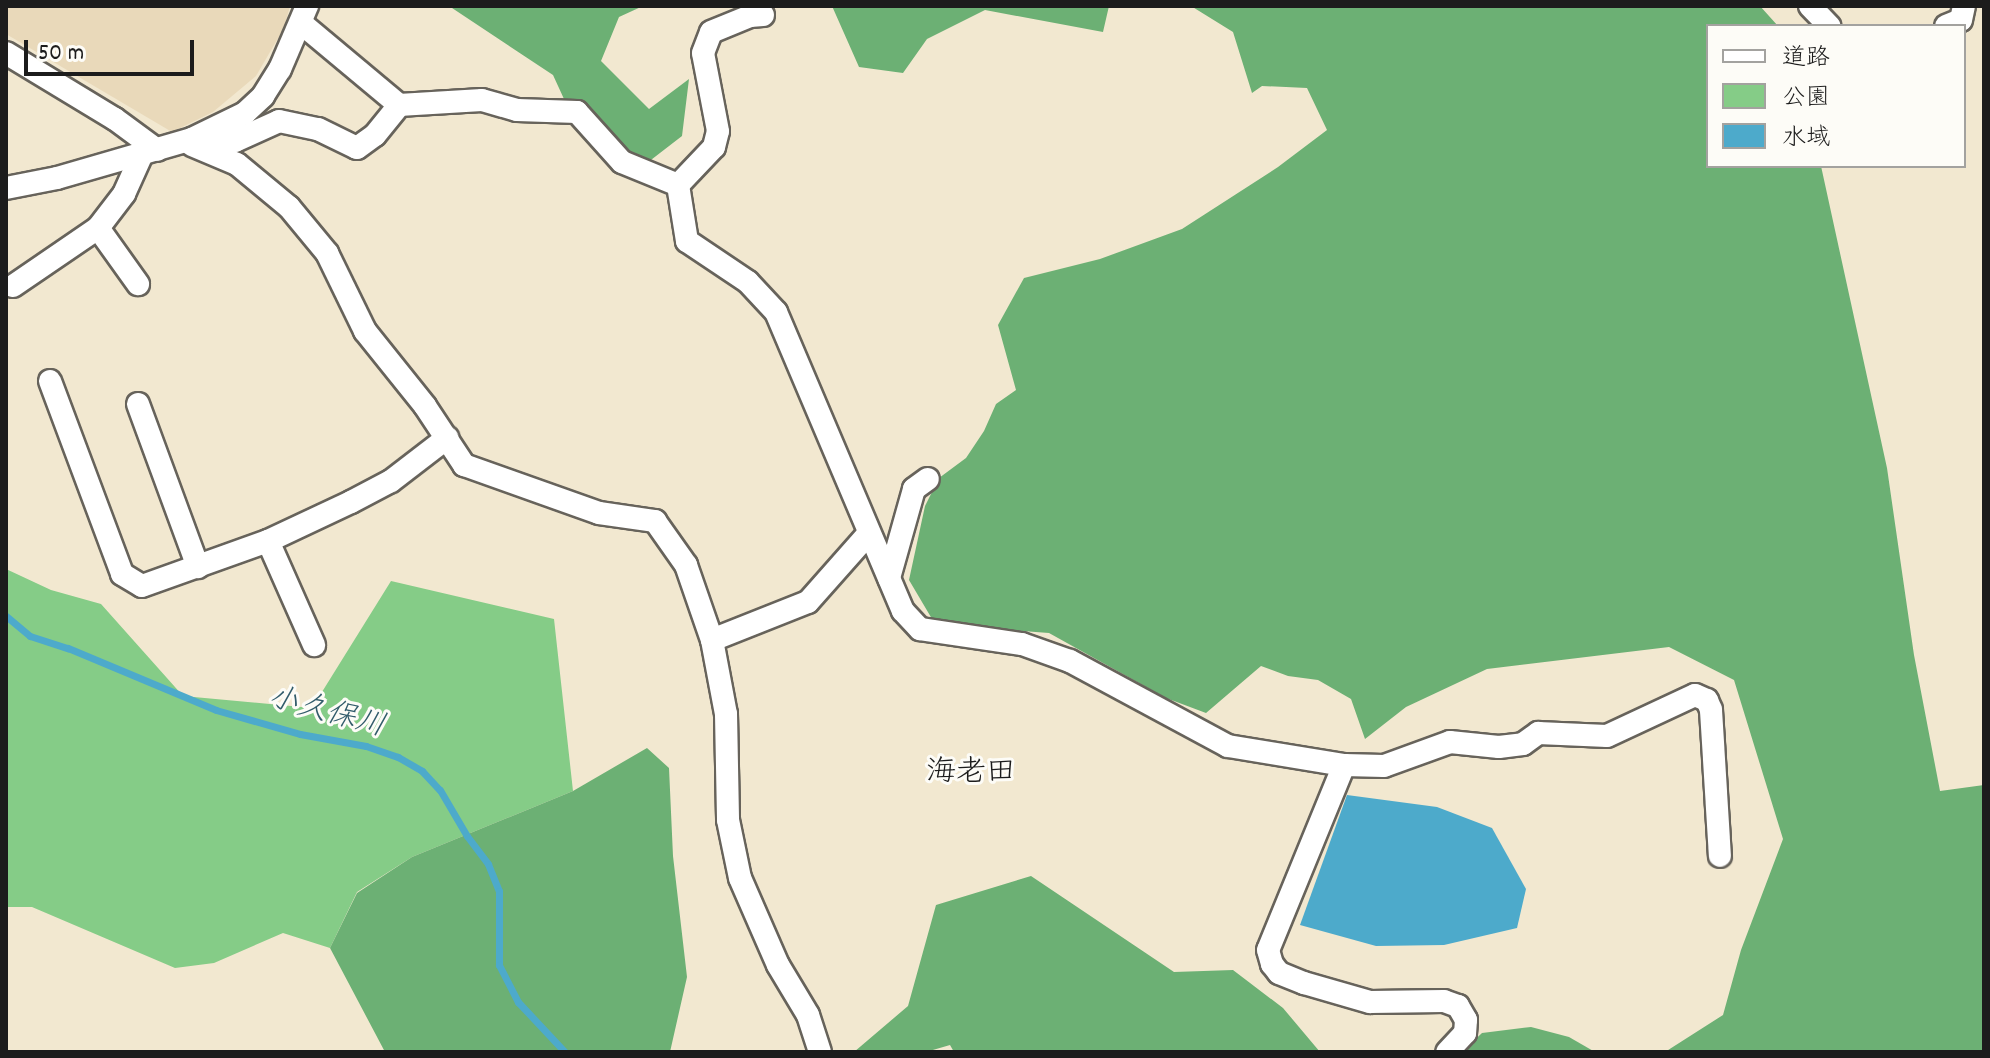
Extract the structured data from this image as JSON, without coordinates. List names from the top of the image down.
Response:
{
  "districts": ["海老田"],
  "water": ["小久保川"],
  "legend": ["道路", "公園", "水域"],
  "scale_bar": "50 m"
}
